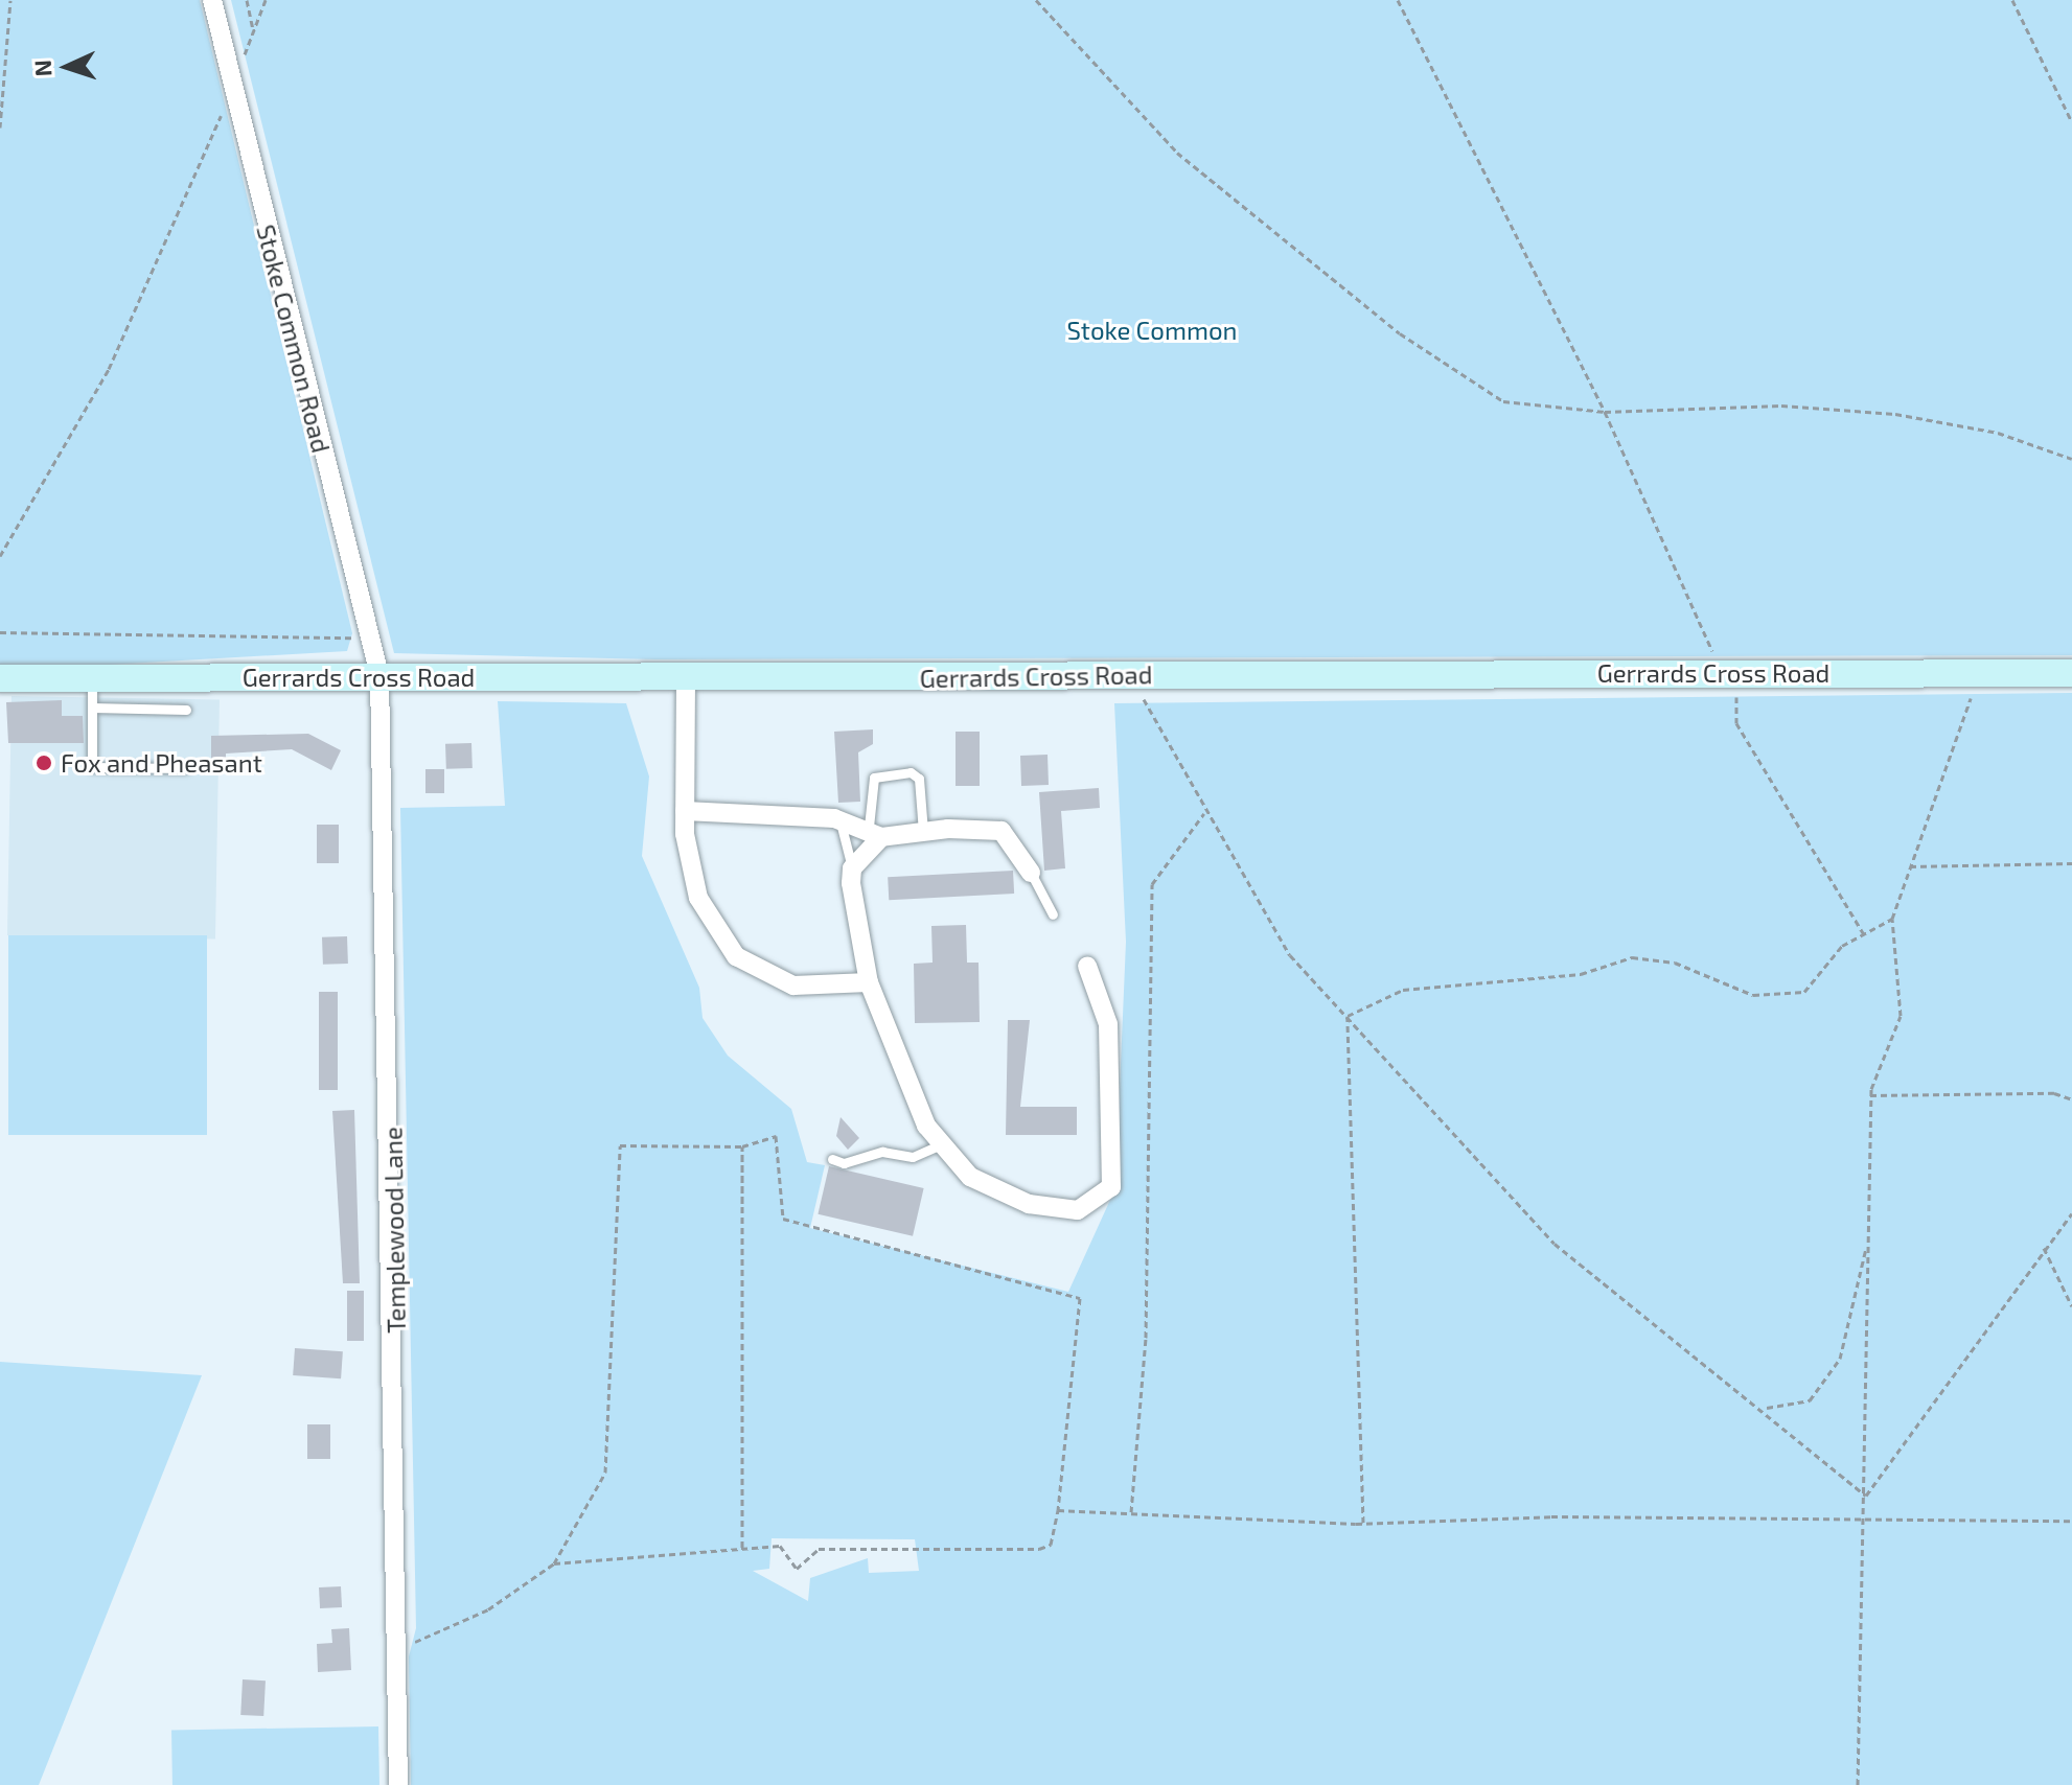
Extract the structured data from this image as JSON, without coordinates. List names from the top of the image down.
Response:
{
  "streets": {
    "main road": ["Gerrards Cross Road"],
    "street": ["Stoke Common Road", "Templewood Lane"]
  },
  "crossings": [
    ["Stoke Common Road", "Gerrards Cross Road"],
    ["Stoke Common Road", "Templewood Lane"],
    ["Gerrards Cross Road", "Templewood Lane"]
  ],
  "parks": ["Stoke Common"],
  "places": ["Fox and Pheasant"],
  "north": "left"
}
